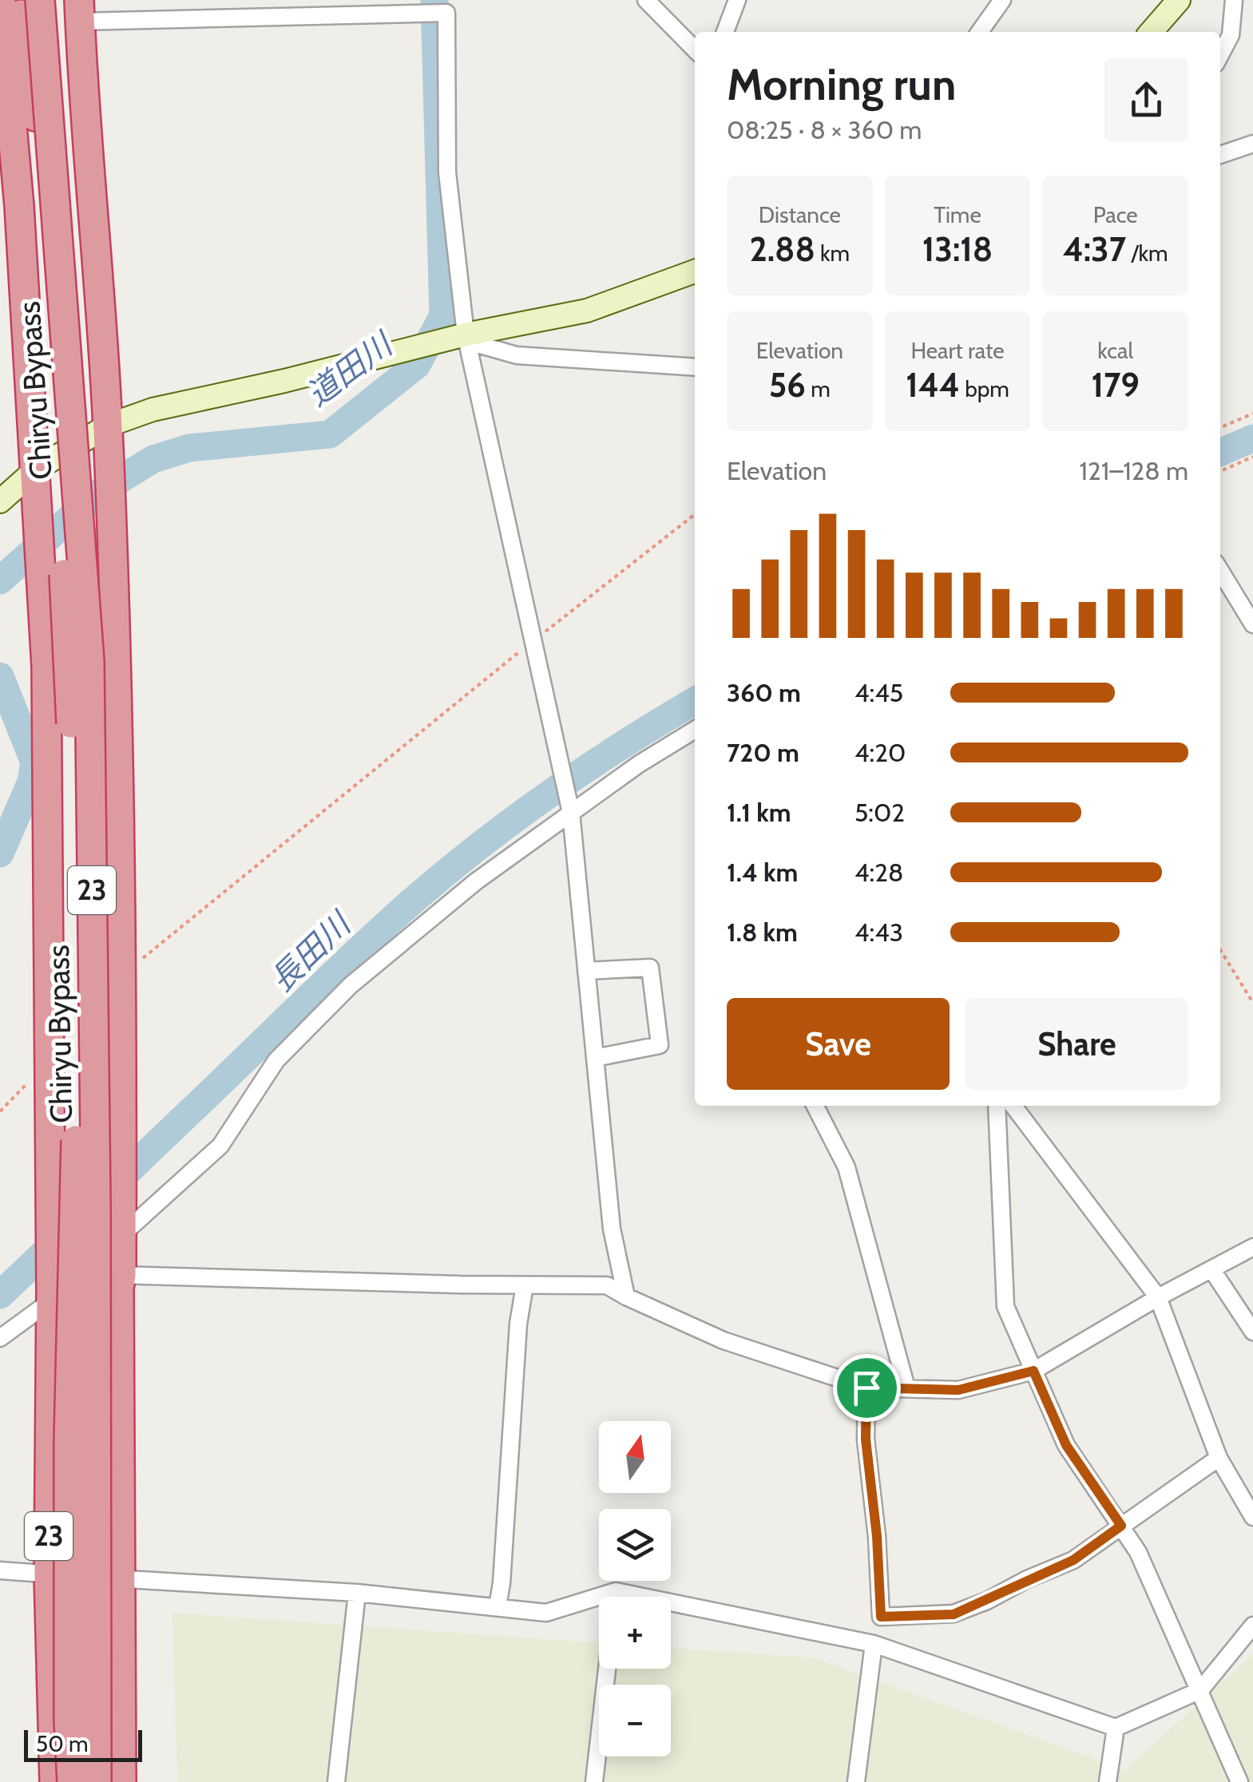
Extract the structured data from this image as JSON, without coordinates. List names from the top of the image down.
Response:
{
  "streets": {
    "highway": ["Chiryu Bypass", "23"]
  },
  "crossings": [
    ["Chiryu Bypass", "23"]
  ],
  "water": ["道田川", "長田川"],
  "scale_bar": "50 m",
  "north": "top",
  "page": {
    "heading": ["Morning run", "08:25 · 8 × 360 m"],
    "stats": [
      ["Distance", "2.88 km"],
      ["Time", "13:18"],
      ["Pace", "4:37 /km"],
      ["Elevation", "56 m"],
      ["Heart rate", "144 bpm"],
      ["kcal", "179"]
    ],
    "chart": ["Elevation", "121–128 m"],
    "list": [
      {
        "name": "360 m",
        "note": "4:45"
      },
      {
        "name": "720 m",
        "note": "4:20"
      },
      {
        "name": "1.1 km",
        "note": "5:02"
      },
      {
        "name": "1.4 km",
        "note": "4:28"
      },
      {
        "name": "1.8 km",
        "note": "4:43"
      }
    ],
    "buttons": ["Save", "Share"],
    "map_buttons": ["+", "−"],
    "scale": "50 m"
  }
}
